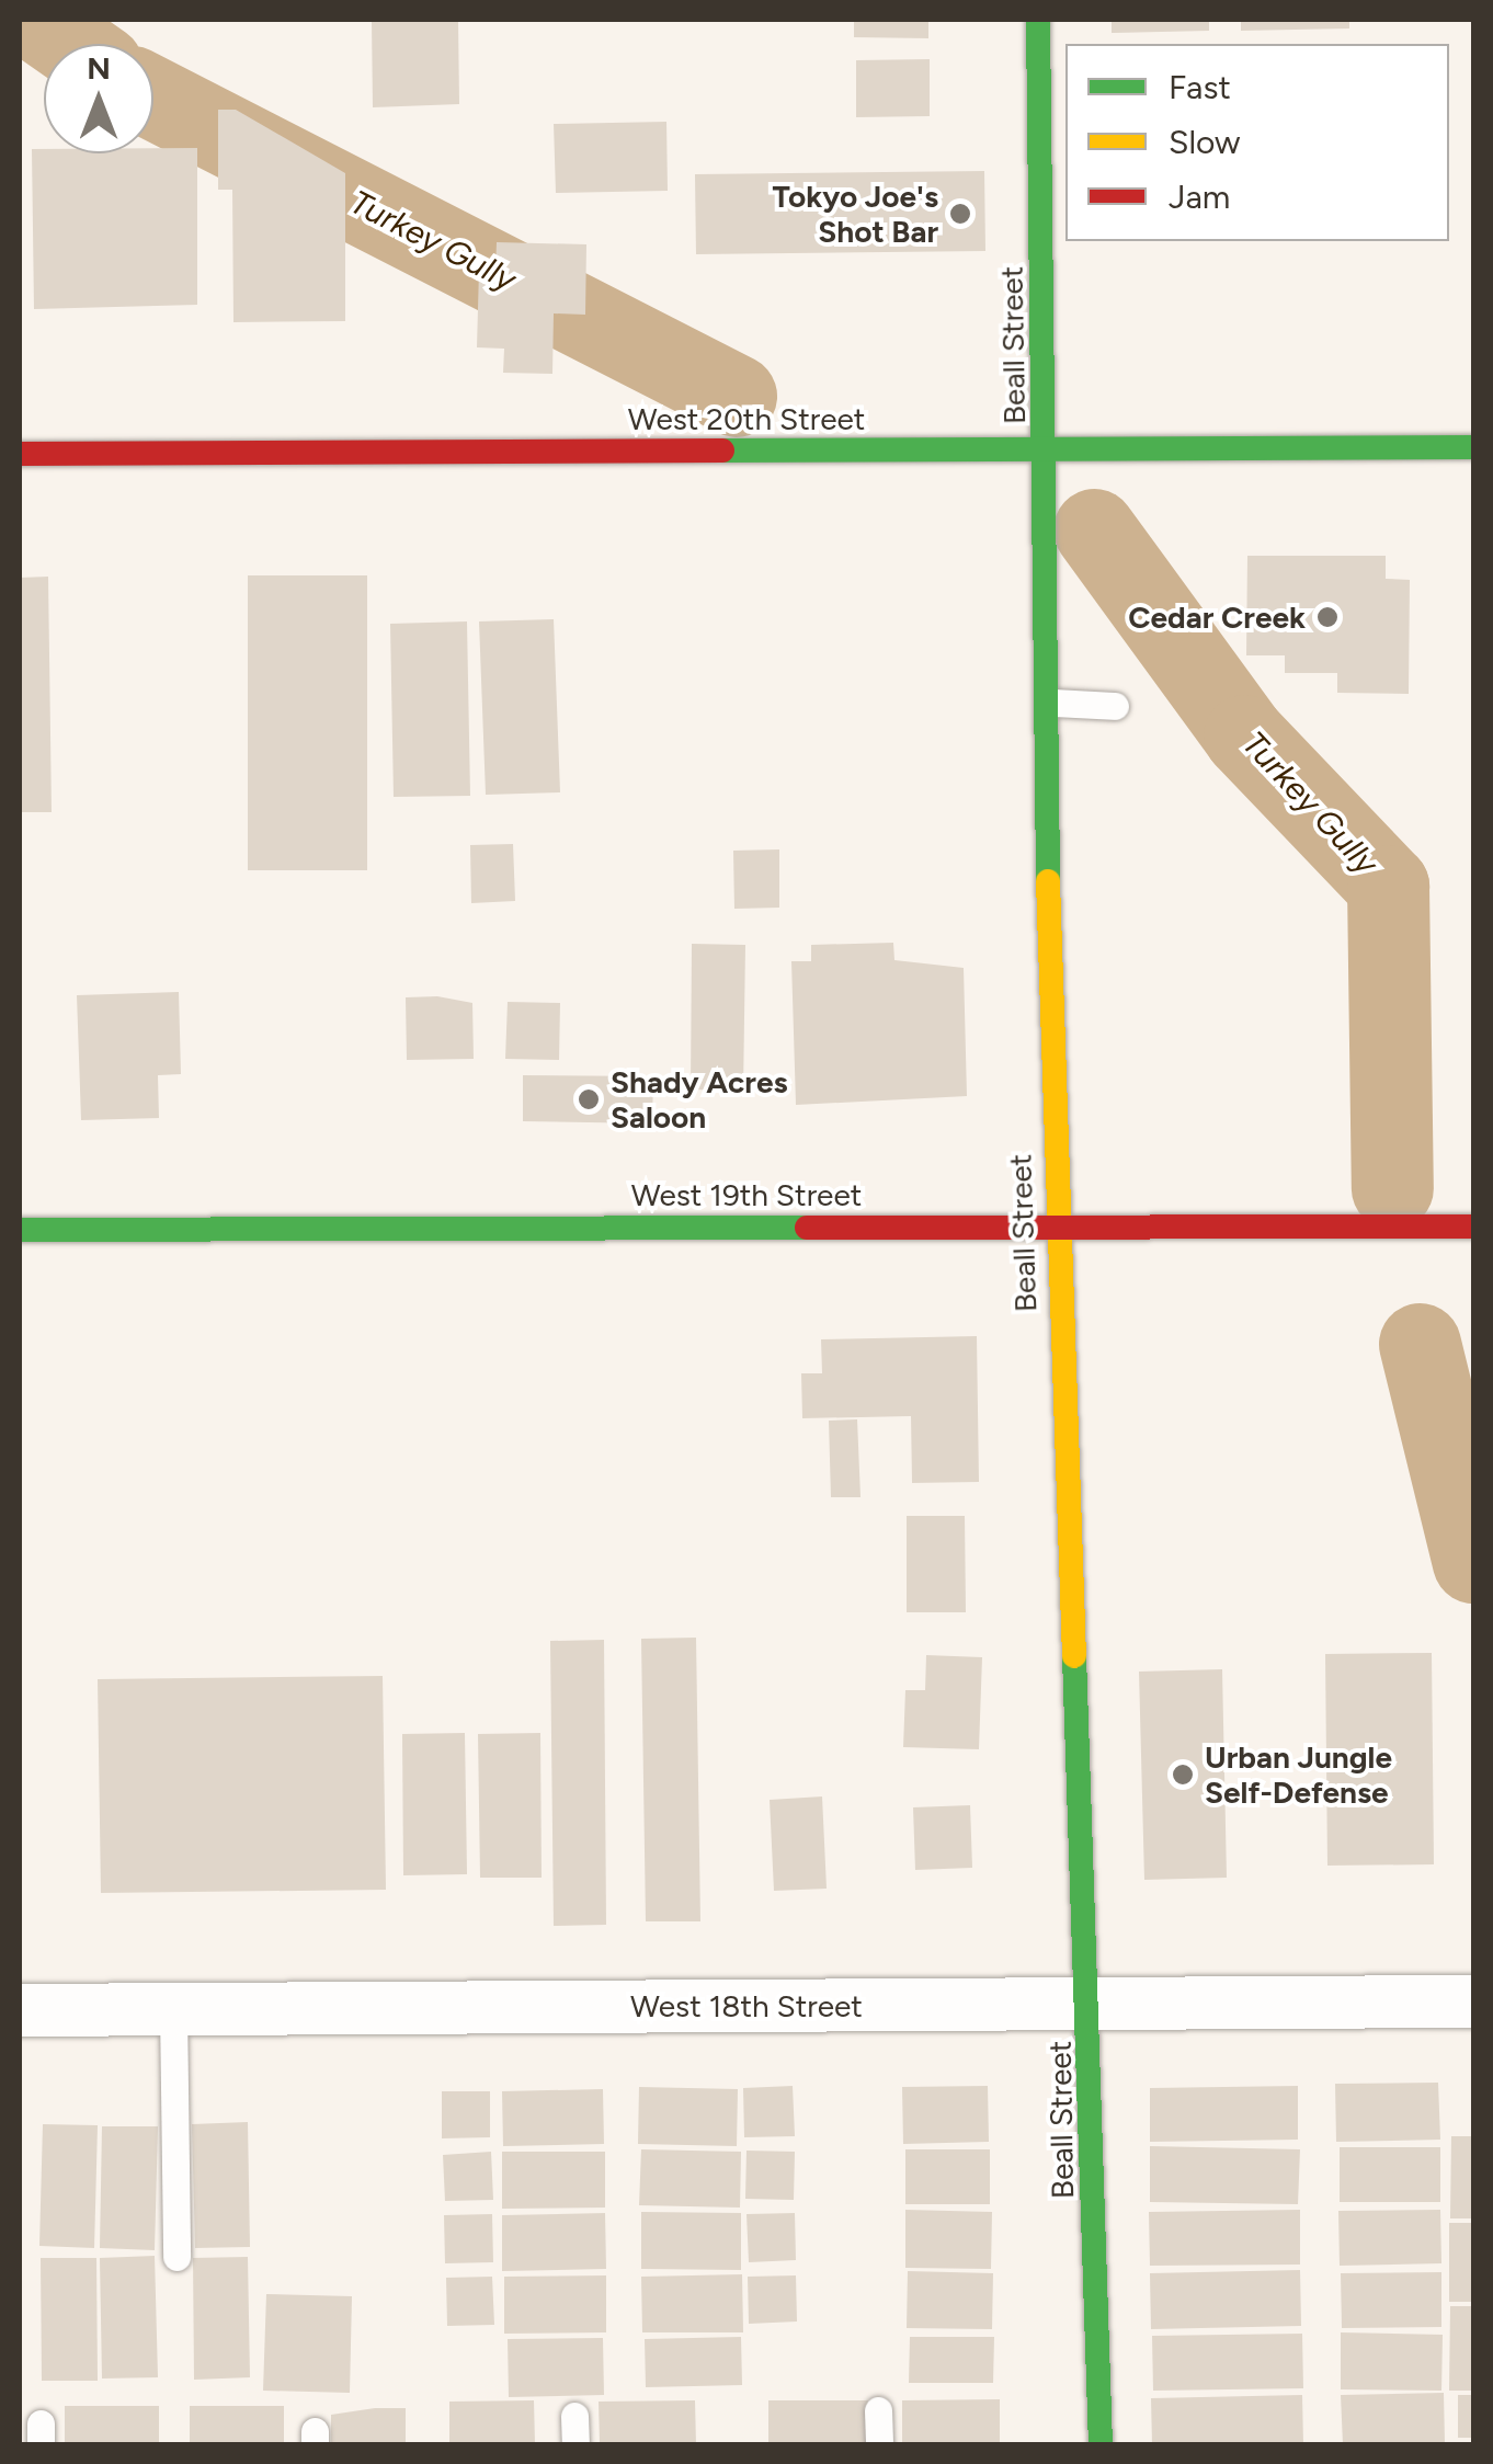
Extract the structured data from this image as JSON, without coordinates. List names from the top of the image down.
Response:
{
  "streets": {
    "street": [
      "Beall Street",
      "West 20th Street",
      "West 19th Street",
      "West 18th Street"
    ]
  },
  "crossings": [
    ["Beall Street", "West 20th Street"],
    ["Beall Street", "West 19th Street"],
    ["Beall Street", "West 18th Street"]
  ],
  "water": ["Turkey Gully"],
  "places": [
    "Tokyo Joe's Shot Bar",
    "Cedar Creek",
    "Shady Acres Saloon",
    "Urban Jungle Self-Defense"
  ],
  "legend": ["Fast", "Slow", "Jam"],
  "north": "top"
}
